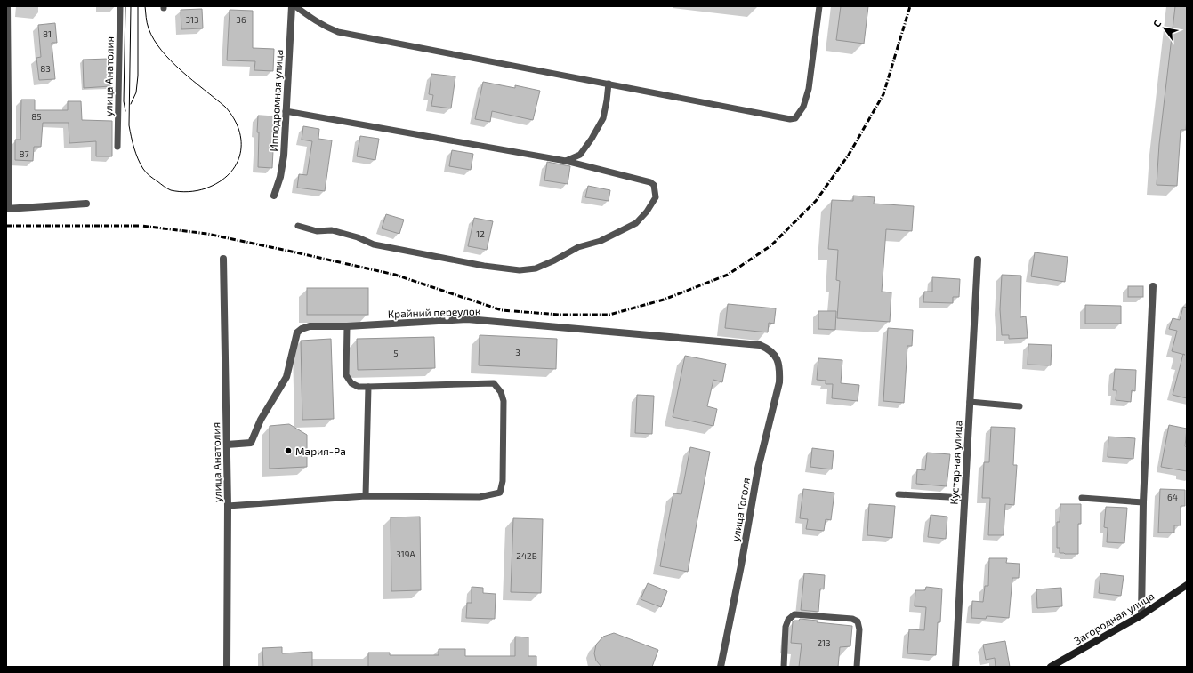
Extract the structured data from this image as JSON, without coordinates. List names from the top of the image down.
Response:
{
  "streets": {
    "main road": ["Загородная улица"],
    "street": [
      "улица Анатолия",
      "Ипподромная улица",
      "Крайний переулок",
      "Кустарная улица",
      "улица Гоголя"
    ]
  },
  "crossings": [
    ["улица Анатолия", "Крайний переулок"],
    ["Крайний переулок", "улица Гоголя"]
  ],
  "places": ["Мария-Ра"],
  "house_numbers": [
    "313",
    "36",
    "81",
    "83",
    "85",
    "87",
    "12",
    "3",
    "5",
    "64",
    "319А",
    "242Б",
    "213"
  ],
  "north": "top left"
}
